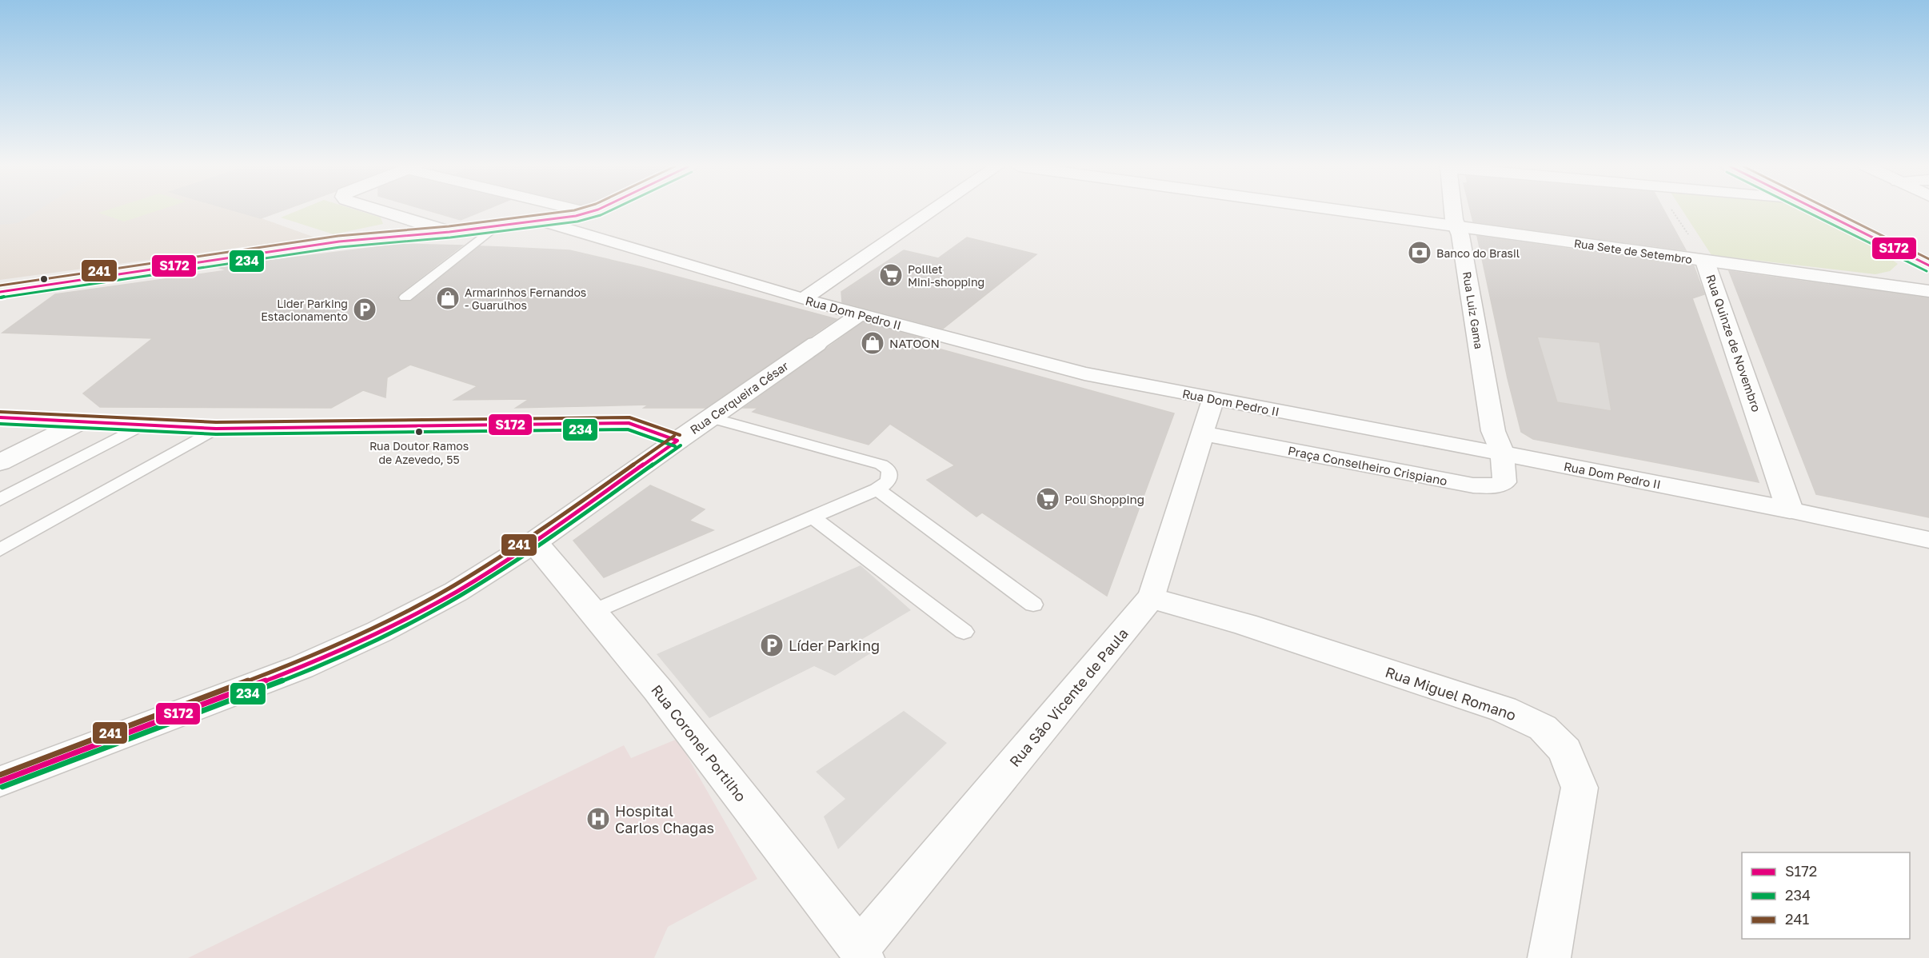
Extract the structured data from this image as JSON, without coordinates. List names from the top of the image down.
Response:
{
  "streets": {
    "street": [
      "Rua Sete de Setembro",
      "Rua Luiz Gama",
      "Rua Dom Pedro II",
      "Rua Quinze de Novembro",
      "Rua Cerqueira César",
      "Praça Conselheiro Crispiano",
      "Rua Miguel Romano",
      "Rua São Vicente de Paula",
      "Rua Coronel Portilho"
    ]
  },
  "crossings": [
    ["Rua Sete de Setembro", "Rua Luiz Gama"],
    ["Rua Sete de Setembro", "Rua Quinze de Novembro"],
    ["Rua Luiz Gama", "Rua Dom Pedro II"],
    ["Rua Luiz Gama", "Praça Conselheiro Crispiano"],
    ["Rua Dom Pedro II", "Rua Quinze de Novembro"],
    ["Rua Dom Pedro II", "Rua Cerqueira César"],
    ["Rua Dom Pedro II", "Praça Conselheiro Crispiano"],
    ["Rua Dom Pedro II", "Rua São Vicente de Paula"],
    ["Rua Cerqueira César", "Rua Coronel Portilho"],
    ["Praça Conselheiro Crispiano", "Rua São Vicente de Paula"],
    ["Rua Miguel Romano", "Rua São Vicente de Paula"],
    ["Rua São Vicente de Paula", "Rua Coronel Portilho"]
  ],
  "places": {
    "bank": ["Banco do Brasil"],
    "supermarket": ["Polilet Mini-shopping", "Poli Shopping"],
    "shop": ["Armarinhos Fernandos - Guarulhos", "NATOON"],
    "parking": ["Lider Parking Estacionamento", "Líder Parking"],
    "other": ["Rua Doutor Ramos de Azevedo, 55"],
    "hospital": ["Hospital Carlos Chagas"]
  },
  "lines": ["transit line S172", "transit line 234", "transit line 241"],
  "legend": ["S172", "234", "241"]
}
